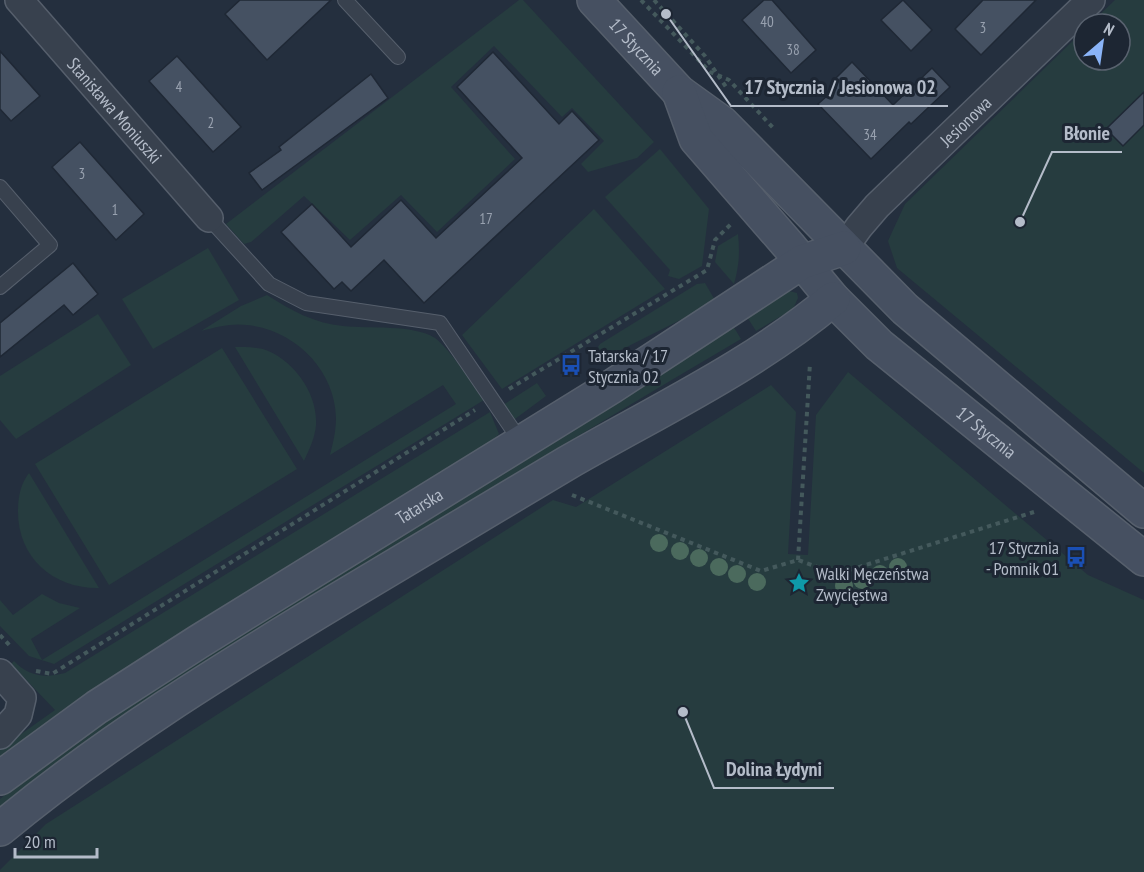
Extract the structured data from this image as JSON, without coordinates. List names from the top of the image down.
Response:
{
  "streets": {
    "main road": ["17 Stycznia", "Tatarska"],
    "street": ["Stanisława Moniuszki", "Jesionowa"]
  },
  "crossings": [
    ["17 Stycznia", "Jesionowa"],
    ["17 Stycznia", "Tatarska"],
    ["Jesionowa", "Tatarska"]
  ],
  "places": {
    "other": ["17 Stycznia / Jesionowa 02", "Błonie", "Dolina Łydyni"],
    "bus stop": ["Tatarska / 17 Stycznia 02", "17 Stycznia - Pomnik 01"],
    "place": ["Walki Męczeństwa Zwycięstwa"]
  },
  "house_numbers": [
    "40",
    "3",
    "38",
    "4",
    "2",
    "34",
    "3",
    "1",
    "17"
  ],
  "scale_bar": "20 m",
  "north": "top right"
}
